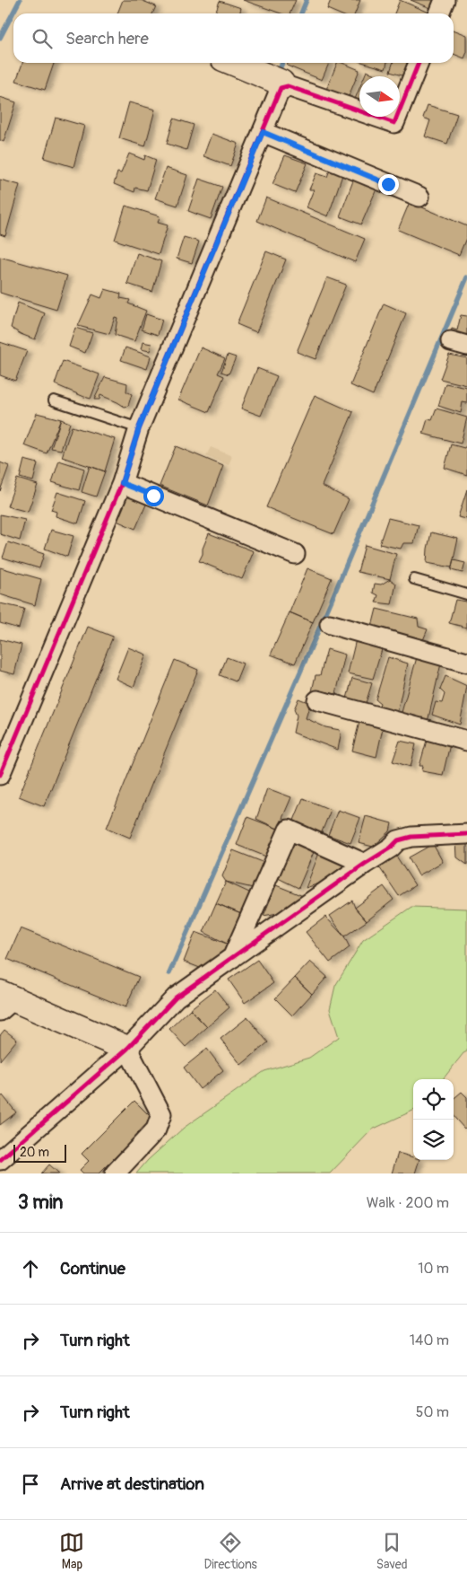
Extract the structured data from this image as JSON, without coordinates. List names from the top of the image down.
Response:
{
  "scale_bar": "20 m",
  "north": "right",
  "page": {
    "search": "Search here",
    "scale": "20 m",
    "heading": ["3 min", "Walk · 200 m"],
    "list": [
      ["Continue", "10 m"],
      ["Turn right", "140 m"],
      ["Turn right", "50 m"],
      "Arrive at destination"
    ],
    "nav": ["Map", "Directions", "Saved"]
  }
}
